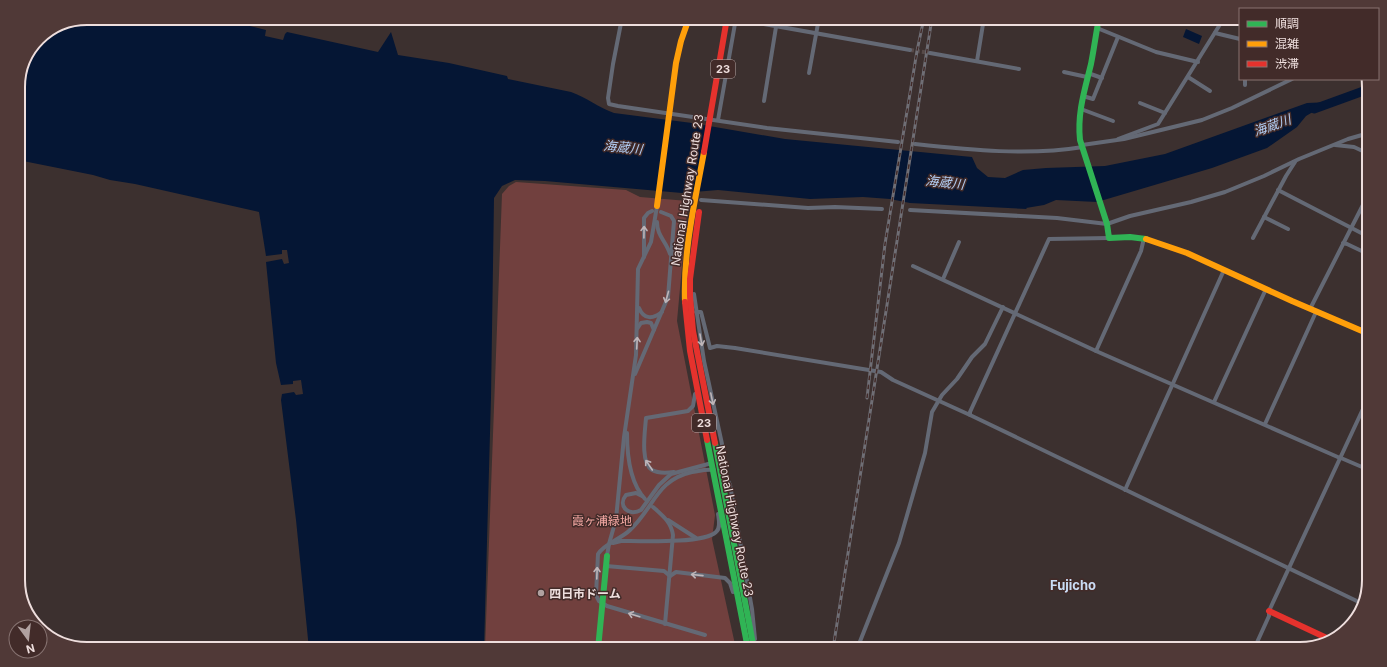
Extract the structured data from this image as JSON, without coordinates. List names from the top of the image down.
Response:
{
  "streets": {
    "main road": ["23", "National Highway Route 23"]
  },
  "districts": ["Fujicho"],
  "water": ["海蔵川"],
  "parks": ["霞ヶ浦緑地"],
  "places": ["四日市ドーム"],
  "legend": ["順調", "混雑", "渋滞"],
  "north": "bottom"
}
